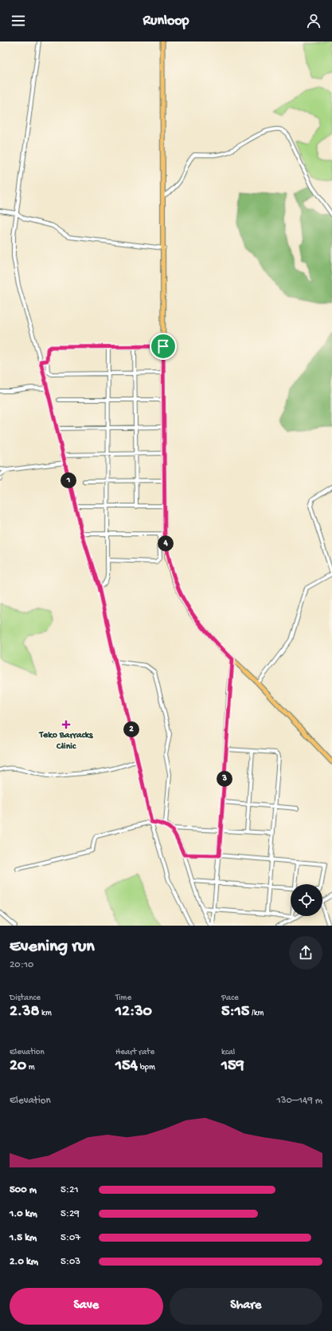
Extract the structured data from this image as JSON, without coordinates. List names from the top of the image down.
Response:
{
  "places": {
    "health": ["Teko Barracks Clinic"]
  },
  "page": {
    "header": "Runloop",
    "pins": [
      "1",
      "4",
      "2",
      "3"
    ],
    "heading": ["Evening run", "20:10"],
    "stats": [
      ["Distance", "2.38 km"],
      ["Time", "12:30"],
      ["Pace", "5:15 /km"],
      ["Elevation", "20 m"],
      ["Heart rate", "154 bpm"],
      ["kcal", "159"]
    ],
    "chart": ["Elevation", "130–149 m"],
    "list": [
      {
        "name": "500 m",
        "note": "5:21"
      },
      {
        "name": "1.0 km",
        "note": "5:29"
      },
      {
        "name": "1.5 km",
        "note": "5:07"
      },
      {
        "name": "2.0 km",
        "note": "5:03"
      }
    ],
    "buttons": ["Save", "Share"]
  }
}
